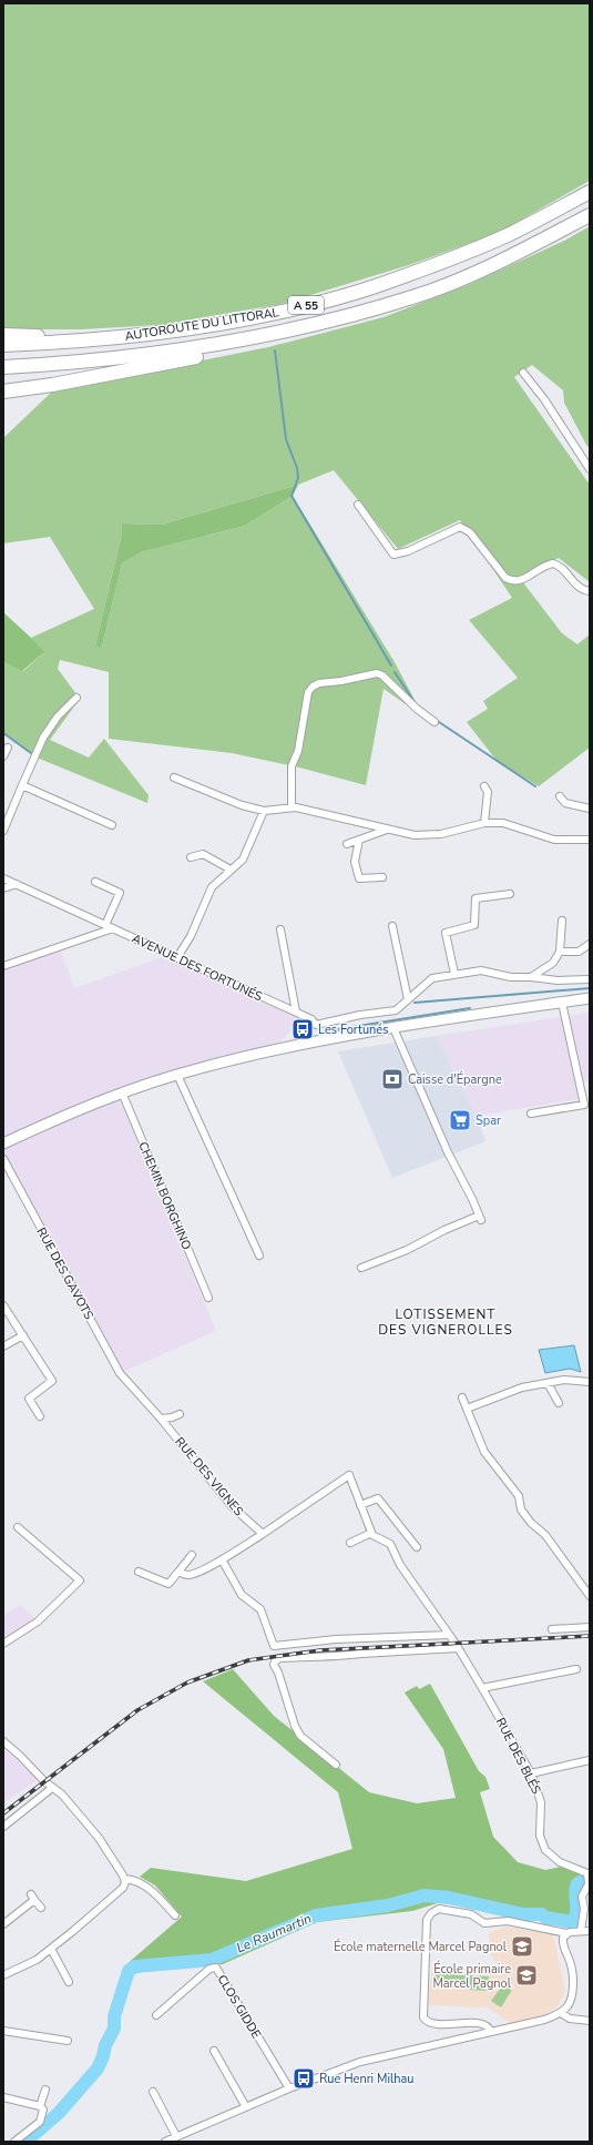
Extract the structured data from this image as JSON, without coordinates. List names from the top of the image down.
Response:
{
  "streets": {
    "highway": ["A 55", "AUTOROUTE DU LITTORAL"],
    "street": [
      "AVENUE DES FORTUNÉS",
      "CHEMIN BORGHINO",
      "RUE DES GAVOTS",
      "RUE DES VIGNES",
      "RUE DES BLÉS",
      "CLOS GIDDE"
    ]
  },
  "crossings": [
    ["RUE DES GAVOTS", "RUE DES VIGNES"]
  ],
  "districts": ["LOTISSEMENT DES VIGNEROLLES"],
  "water": ["Le Raumartin"],
  "places": {
    "bus stop": ["Les Fortunés", "Rue Henri Milhau"],
    "bank": ["Caisse d'Épargne"],
    "supermarket": ["Spar"],
    "school or university": ["École maternelle Marcel Pagnol", "École primaire Marcel Pagnol"]
  }
}
